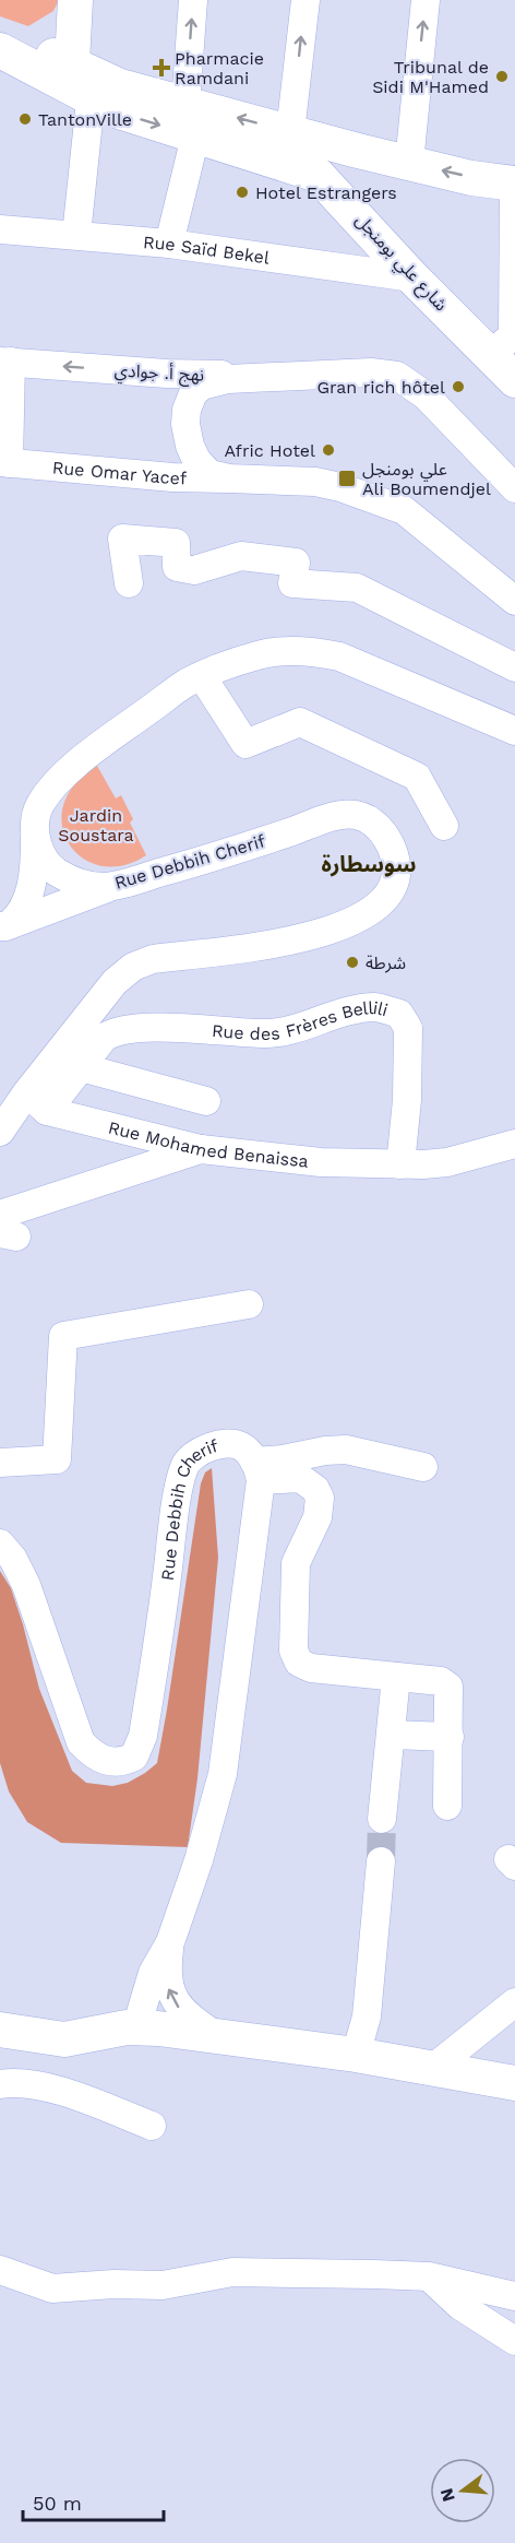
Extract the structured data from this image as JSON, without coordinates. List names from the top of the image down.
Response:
{
  "streets": {
    "main road": ["شارع علي بومنجل"],
    "street": [
      "Rue Saïd Bekel",
      "نهج أ. جوادي",
      "Rue Omar Yacef",
      "Rue Debbih Cherif",
      "Rue des Frères Bellili",
      "Rue Mohamed Benaissa"
    ]
  },
  "crossings": [
    ["Rue Saïd Bekel", "شارع علي بومنجل"],
    ["Rue Debbih Cherif", "Rue des Frères Bellili"],
    ["Rue Debbih Cherif", "Rue Mohamed Benaissa"],
    ["Rue des Frères Bellili", "Rue Mohamed Benaissa"]
  ],
  "one_way": ["نهج أ. جوادي"],
  "districts": ["سوسطارة"],
  "parks": ["Jardin Soustara"],
  "places": {
    "health": ["Pharmacie Ramdani"],
    "other": [
      "Tribunal de Sidi M'Hamed",
      "TantonVille",
      "Hotel Estrangers",
      "Gran rich hôtel",
      "Afric Hotel",
      "شرطة"
    ],
    "transit": ["علي بومنجل Ali Boumendjel"]
  },
  "scale_bar": "50 m",
  "north": "left"
}
